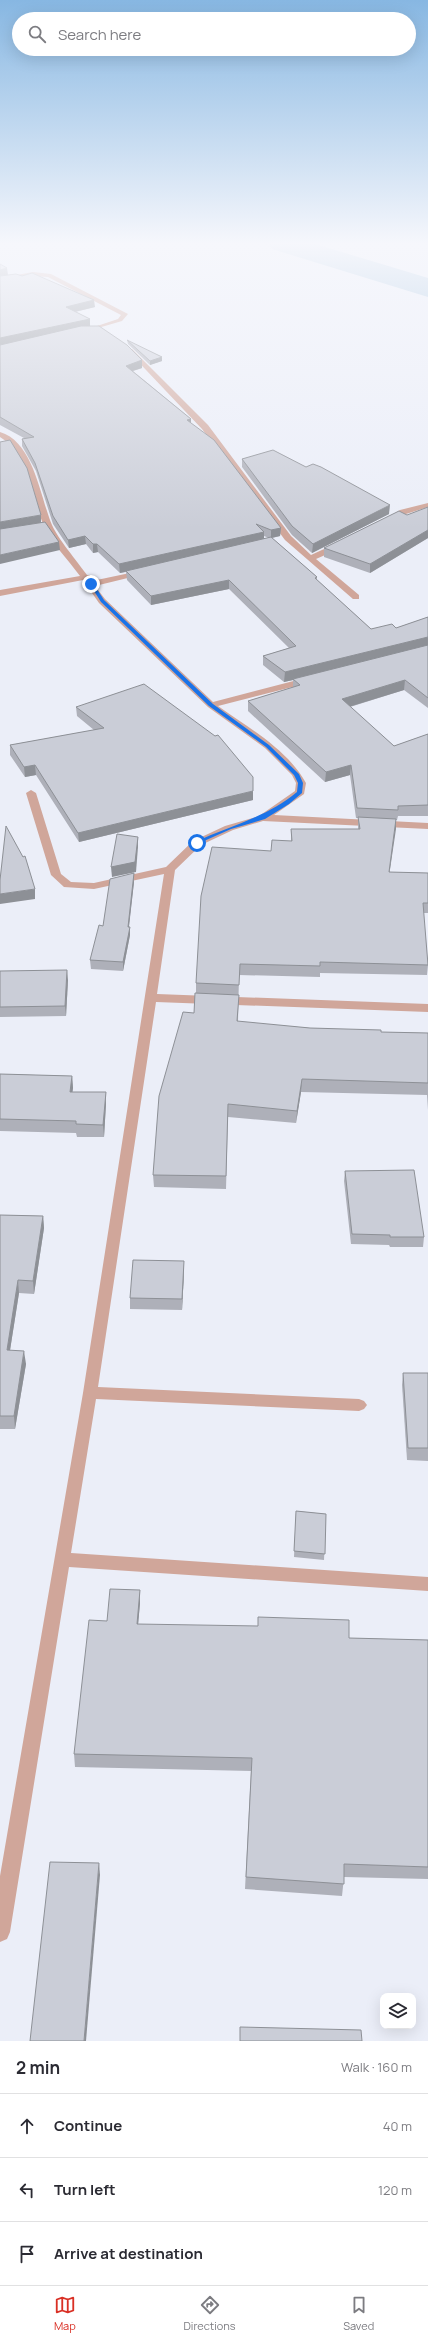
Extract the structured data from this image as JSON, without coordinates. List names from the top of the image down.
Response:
{
  "page": {
    "search": "Search here",
    "heading": ["2 min", "Walk · 160 m"],
    "list": [
      ["Continue", "40 m"],
      ["Turn left", "120 m"],
      "Arrive at destination"
    ],
    "nav": ["Map", "Directions", "Saved"]
  }
}
